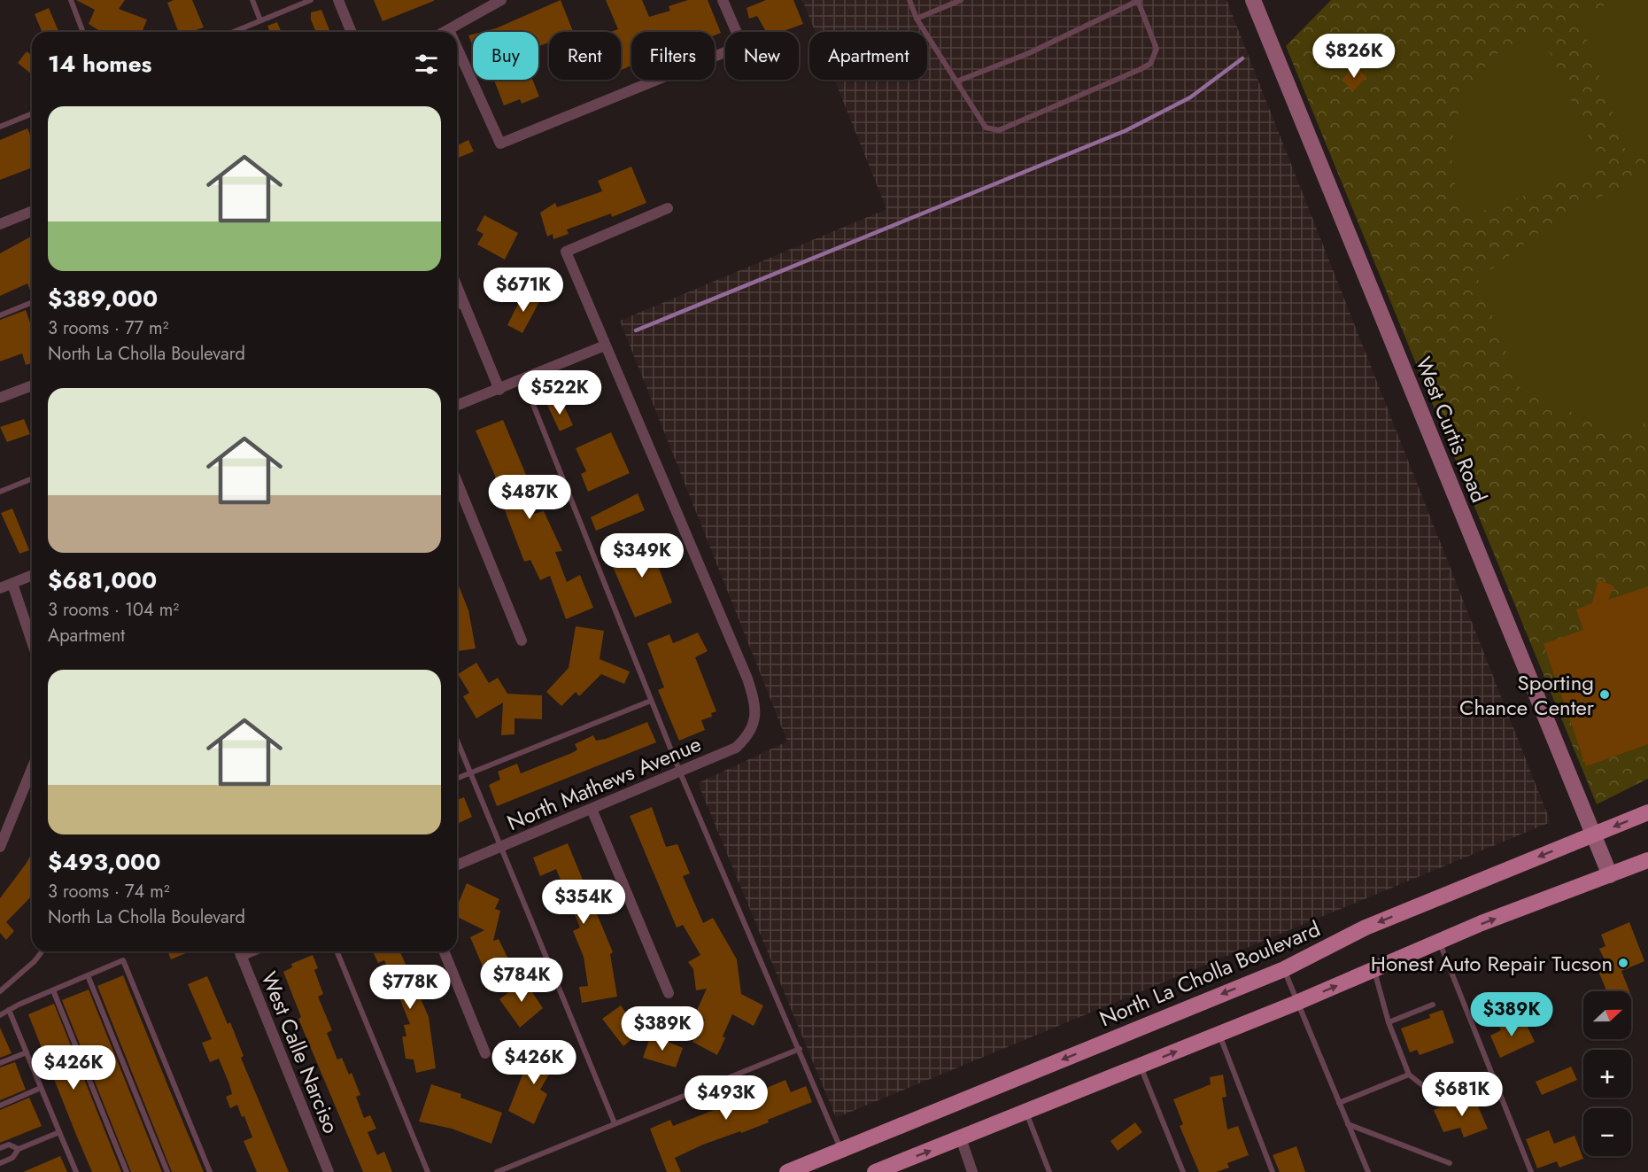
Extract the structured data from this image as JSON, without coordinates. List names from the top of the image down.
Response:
{
  "streets": {
    "main road": ["North La Cholla Boulevard"],
    "street": ["West Curtis Road", "North Mathews Avenue", "West Calle Narciso"]
  },
  "crossings": [
    ["West Curtis Road", "North La Cholla Boulevard"]
  ],
  "places": ["Sporting Chance Center", "Honest Auto Repair Tucson"],
  "north": "right",
  "page": {
    "chip": [
      "Buy",
      "Rent",
      "Filters",
      "New",
      "Apartment"
    ],
    "heading": "14 homes",
    "price": [
      "$826K",
      "$671K",
      "$522K",
      "$487K",
      "$349K",
      "$354K",
      "$784K",
      "$778K",
      "$389K",
      "$389K",
      "$426K",
      "$426K",
      "$681K",
      "$493K"
    ],
    "list": [
      {
        "name": "$389,000",
        "note": "3 rooms · 77 m² · North La Cholla Boulevard"
      },
      {
        "name": "$681,000",
        "note": "3 rooms · 104 m² · Apartment"
      },
      {
        "name": "$493,000",
        "note": "3 rooms · 74 m² · North La Cholla Boulevard"
      }
    ],
    "map_buttons": ["+", "−"]
  }
}
